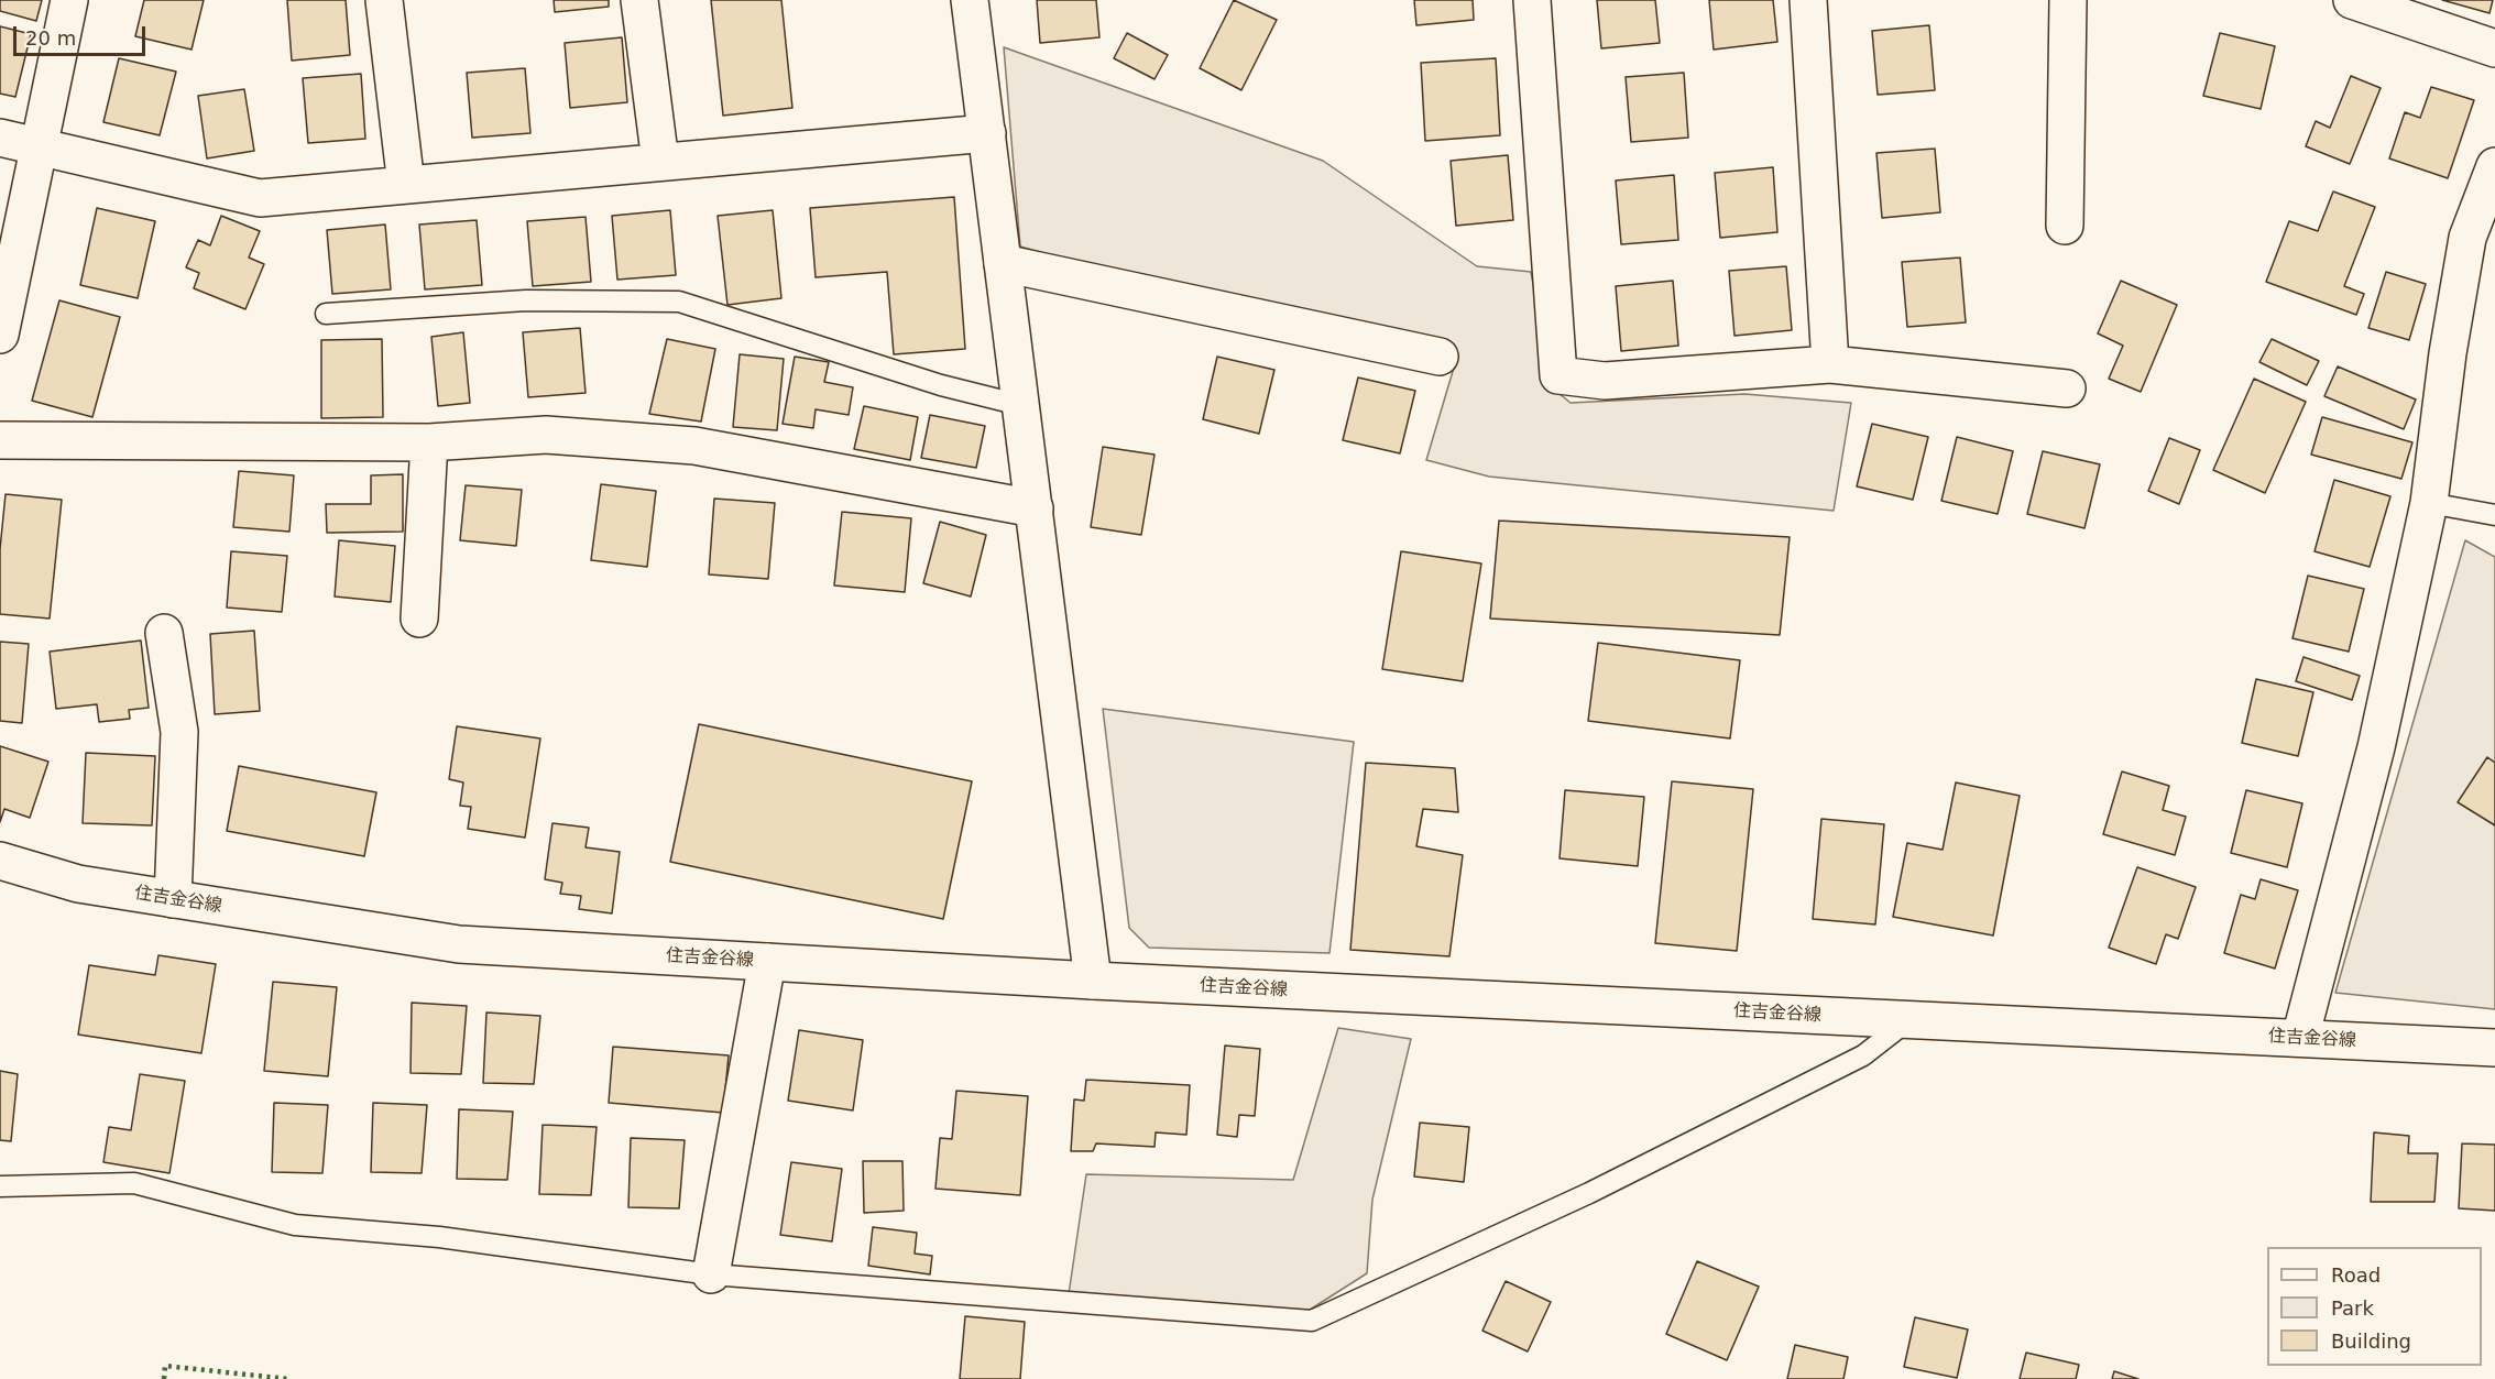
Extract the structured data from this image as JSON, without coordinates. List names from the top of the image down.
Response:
{
  "streets": {
    "street": ["住吉金谷線"]
  },
  "legend": ["Road", "Park", "Building"],
  "scale_bar": "20 m"
}
